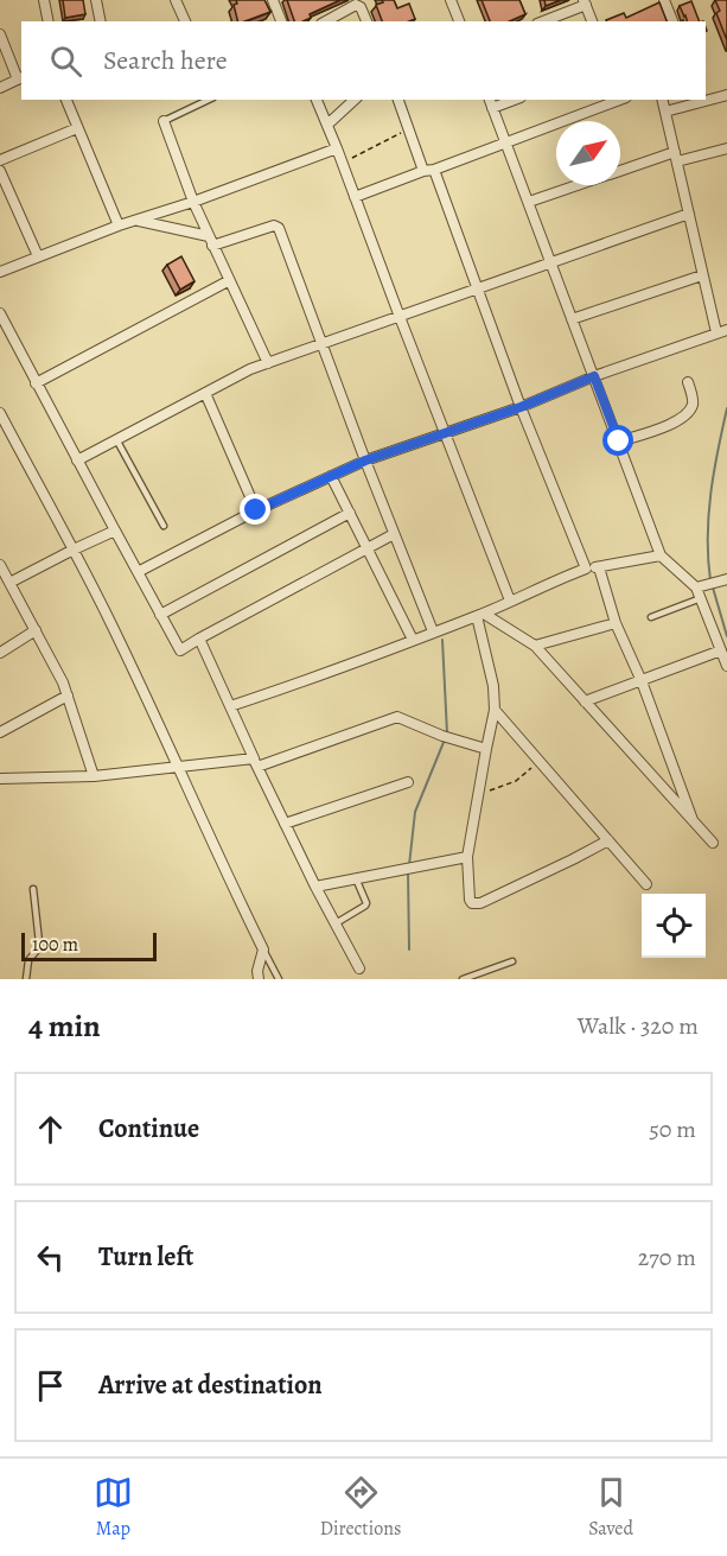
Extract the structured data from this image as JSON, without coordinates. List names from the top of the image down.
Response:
{
  "scale_bar": "100 m",
  "north": "top right",
  "page": {
    "search": "Search here",
    "scale": "100 m",
    "heading": ["4 min", "Walk · 320 m"],
    "list": [
      ["Continue", "50 m"],
      ["Turn left", "270 m"],
      "Arrive at destination"
    ],
    "nav": ["Map", "Directions", "Saved"]
  }
}
